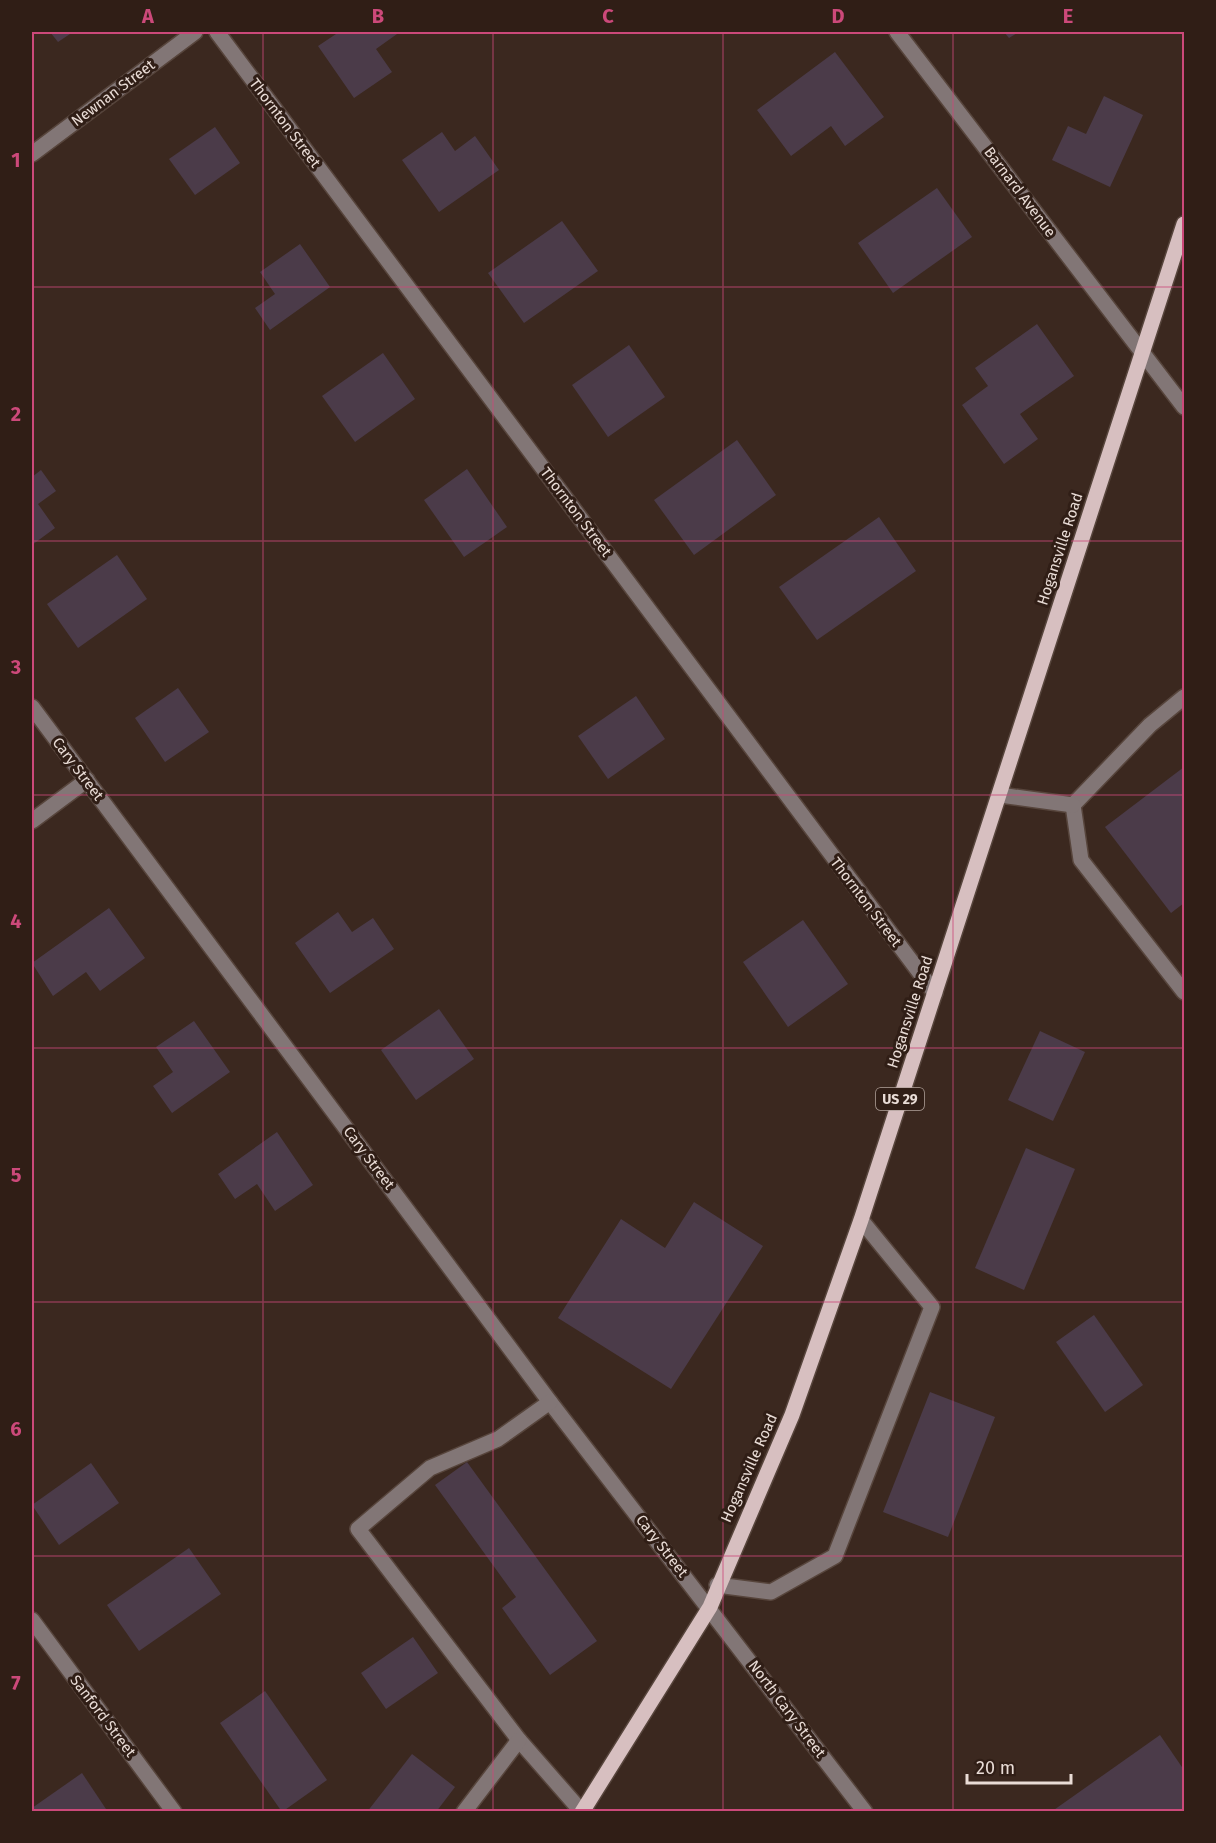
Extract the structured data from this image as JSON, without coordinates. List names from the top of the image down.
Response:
{
  "streets": {
    "main road": ["Hogansville Road", "US 29"],
    "street": [
      "Newnan Street",
      "Thornton Street",
      "Barnard Avenue",
      "Cary Street",
      "North Cary Street",
      "Sanford Street"
    ]
  },
  "crossings": [
    ["Thornton Street", "Hogansville Road"],
    ["Barnard Avenue", "Hogansville Road"],
    ["Hogansville Road", "Cary Street"],
    ["Hogansville Road", "North Cary Street"],
    ["Cary Street", "North Cary Street"]
  ],
  "scale_bar": "20 m",
  "grid": {
    "columns": [
      "A",
      "B",
      "C",
      "D",
      "E"
    ],
    "rows": [
      "1",
      "2",
      "3",
      "4",
      "5",
      "6",
      "7"
    ]
  }
}
